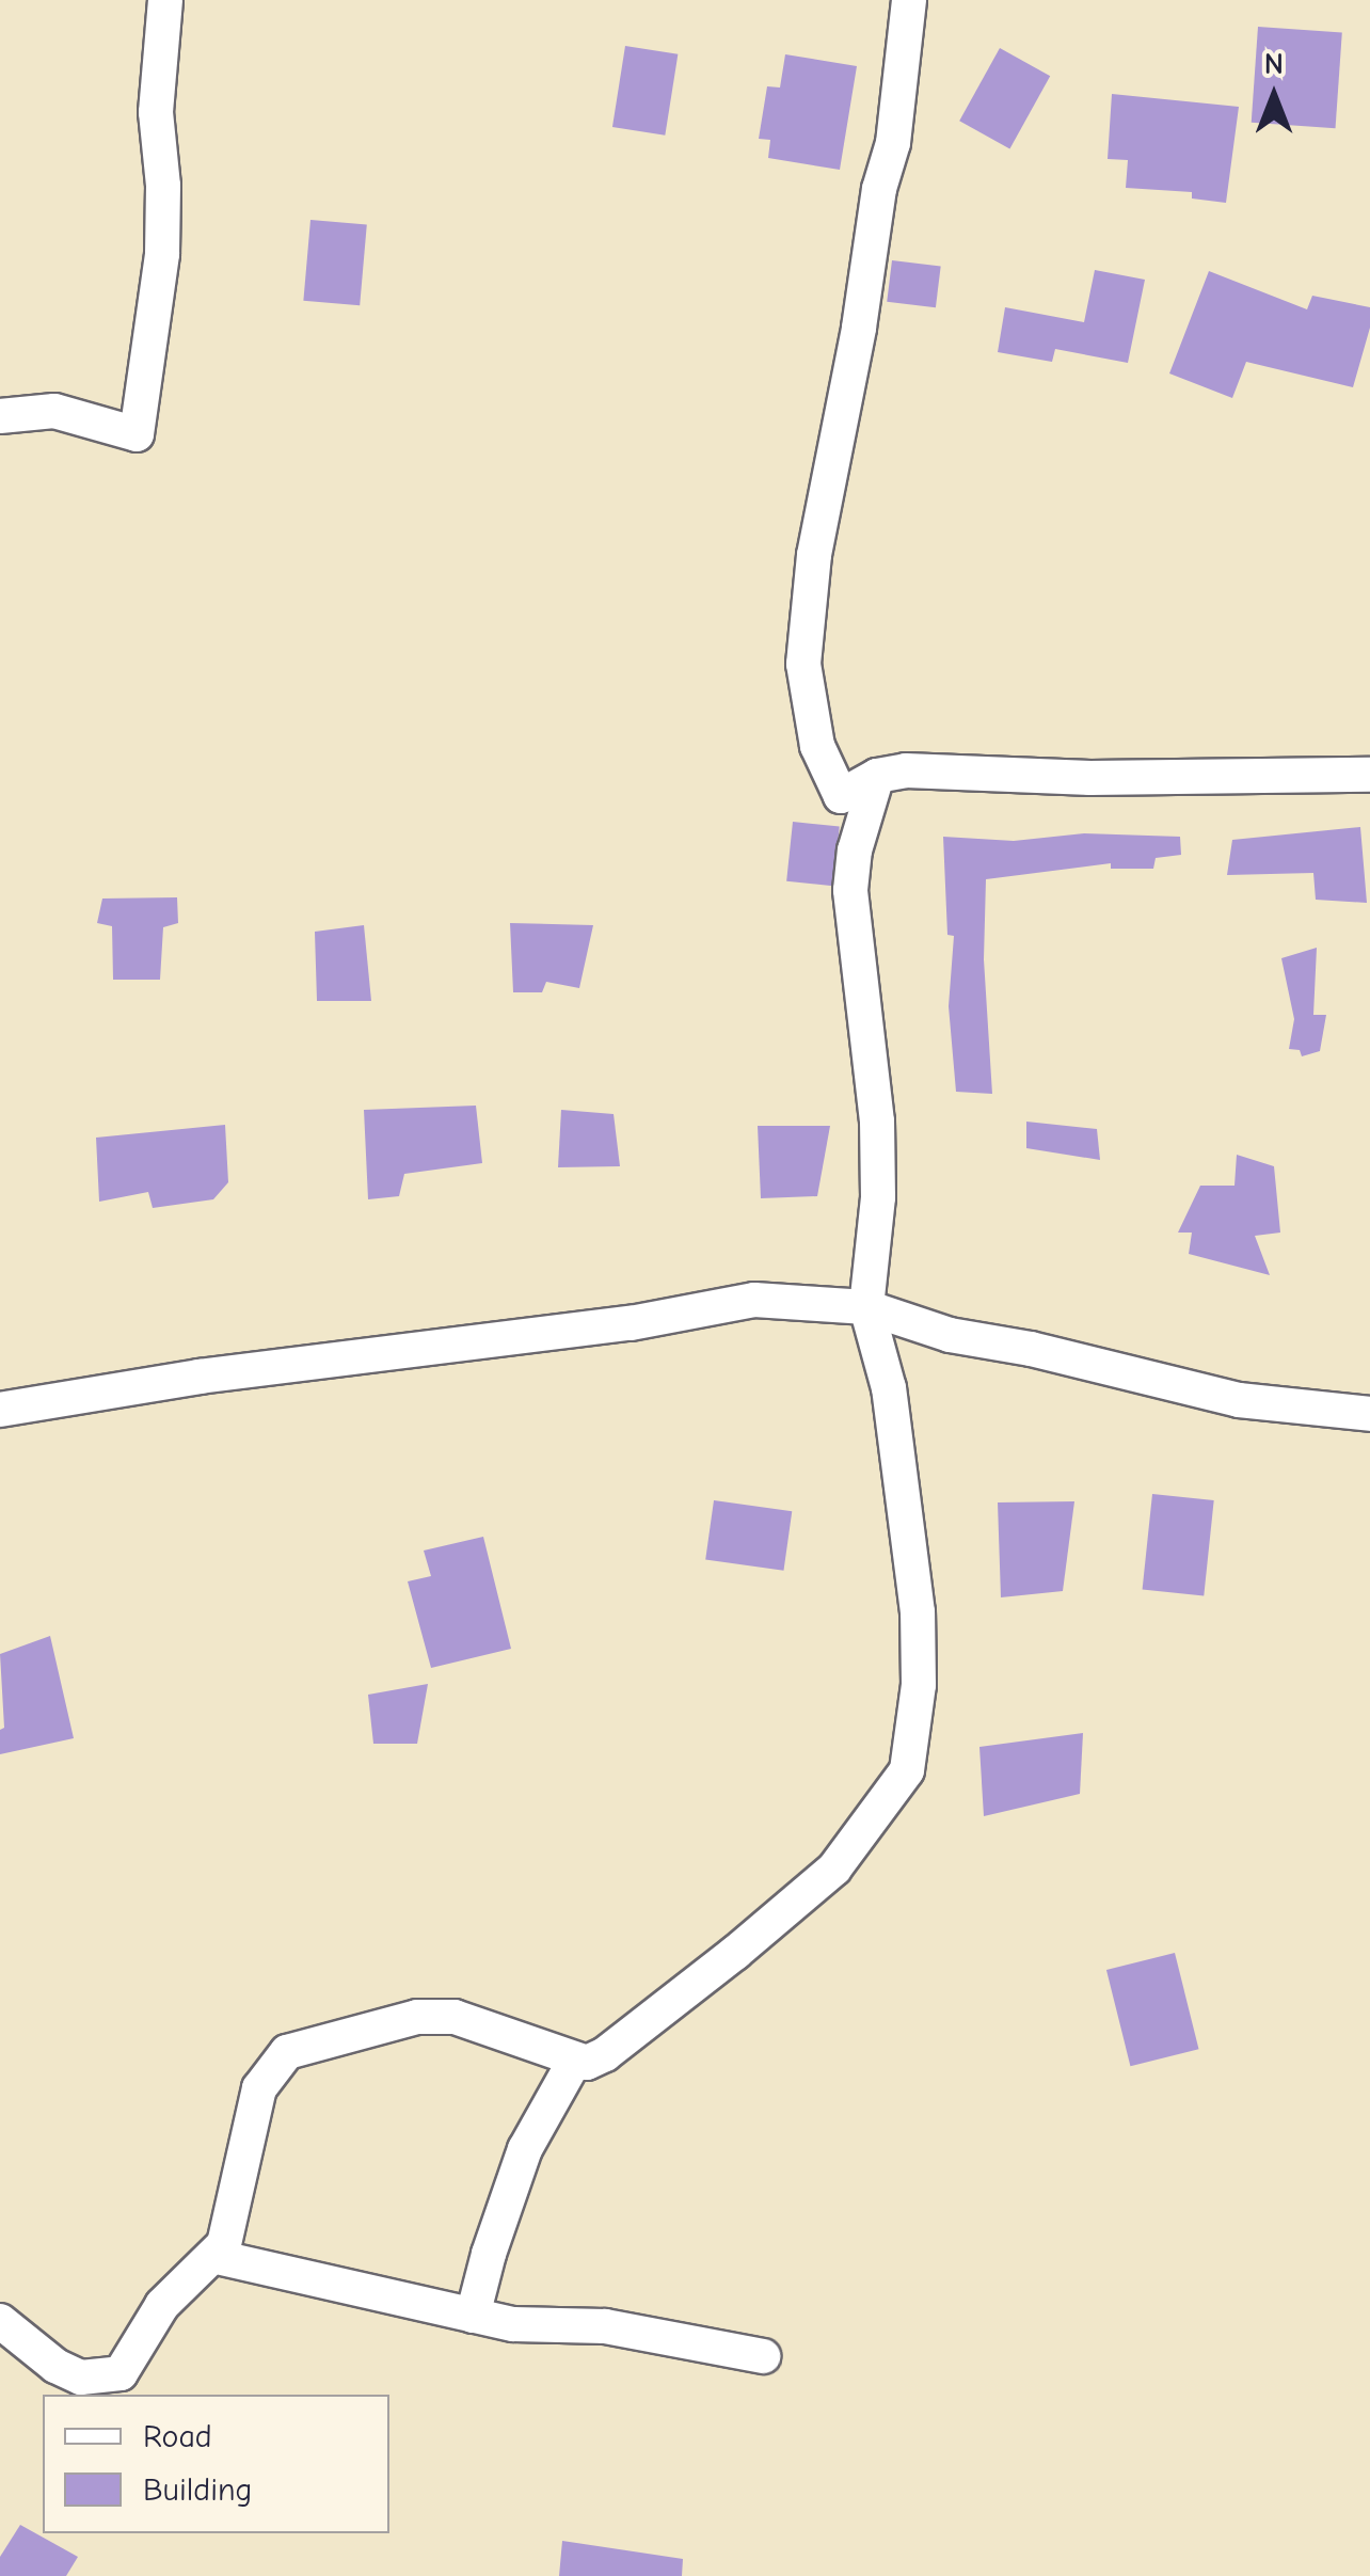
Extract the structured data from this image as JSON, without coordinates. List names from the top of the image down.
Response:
{
  "legend": ["Road", "Building"],
  "north": "top"
}
